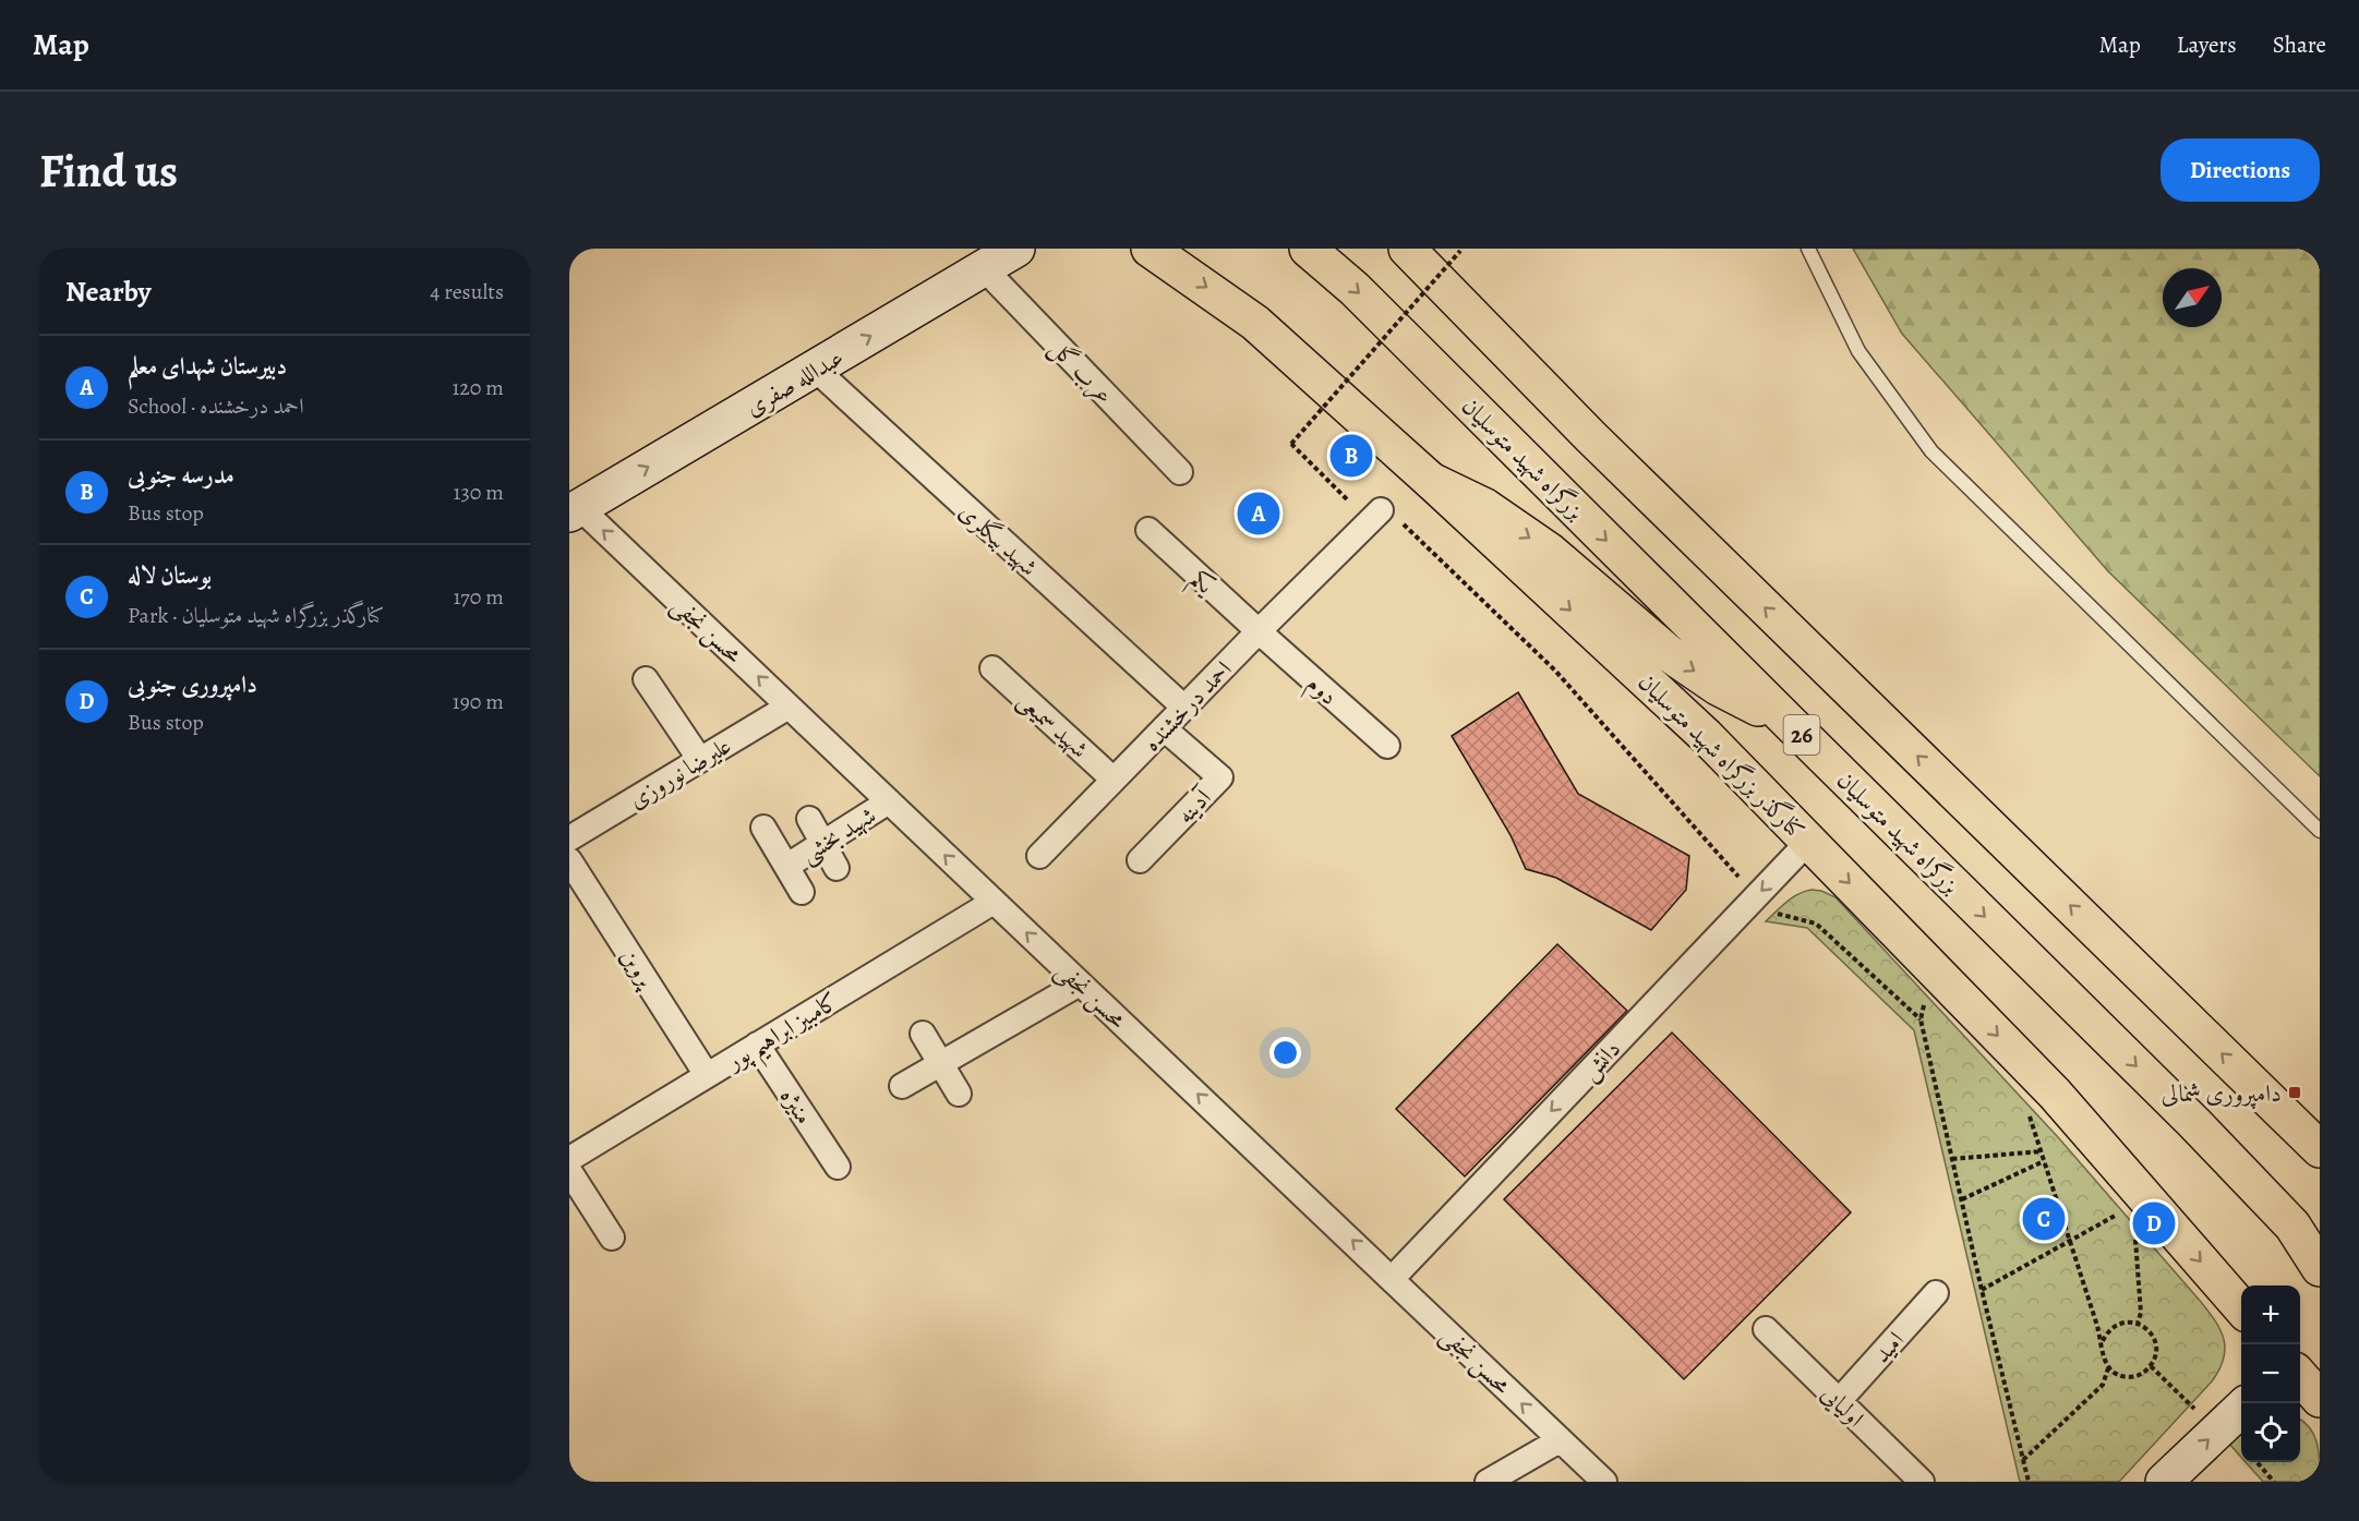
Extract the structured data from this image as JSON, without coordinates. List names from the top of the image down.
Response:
{
  "streets": {
    "main road": ["بزرگراه شهید متوسلیان", "26", "کنارگذر بزرگراه شهید متوسلیان"],
    "street": [
      "عرب گل",
      "عبدالله صفری",
      "شهید بیگلری",
      "یکم",
      "محسن نجفی",
      "دوم",
      "احمد درخشنده",
      "شهید سمیعی",
      "علیرضا نوروزی",
      "آدینه",
      "شهید بخشی",
      "پروین",
      "کامبیز ابراهیم پور",
      "دانش",
      "منیژه",
      "امید",
      "اولیایی"
    ]
  },
  "crossings": [
    ["عرب گل", "عبدالله صفری"],
    ["عبدالله صفری", "شهید بیگلری"],
    ["عبدالله صفری", "محسن نجفی"],
    ["شهید بیگلری", "احمد درخشنده"],
    ["یکم", "دوم"],
    ["یکم", "احمد درخشنده"],
    ["محسن نجفی", "علیرضا نوروزی"],
    ["محسن نجفی", "شهید بخشی"],
    ["محسن نجفی", "کامبیز ابراهیم پور"],
    ["محسن نجفی", "دانش"],
    ["دوم", "احمد درخشنده"],
    ["احمد درخشنده", "شهید سمیعی"],
    ["احمد درخشنده", "آدینه"],
    ["کنارگذر بزرگراه شهید متوسلیان", "دانش"],
    ["پروین", "کامبیز ابراهیم پور"],
    ["کامبیز ابراهیم پور", "منیژه"],
    ["امید", "اولیایی"]
  ],
  "one_way": ["عبدالله صفری", "محسن نجفی", "دانش"],
  "places": {
    "transit": ["دامپروری شمالی"]
  },
  "north": "top right",
  "page": {
    "header": "Map",
    "nav": ["Map", "Layers", "Share"],
    "buttons": "Directions",
    "title": "Find us",
    "heading": ["Nearby", "4 results"],
    "list": [
      {
        "mark": "A",
        "name": "دبیرستان شهدای معلم",
        "note": "School · احمد درخشنده",
        "value": "120 m"
      },
      {
        "mark": "B",
        "name": "مدرسه جنوبی",
        "note": "Bus stop",
        "value": "130 m"
      },
      {
        "mark": "C",
        "name": "بوستان لاله",
        "note": "Park · کنارگذر بزرگراه شهید متوسلیان",
        "value": "170 m"
      },
      {
        "mark": "D",
        "name": "دامپروری جنوبی",
        "note": "Bus stop",
        "value": "190 m"
      }
    ],
    "pins": [
      "B",
      "A",
      "C",
      "D"
    ],
    "map_buttons": ["+", "−"]
  }
}
